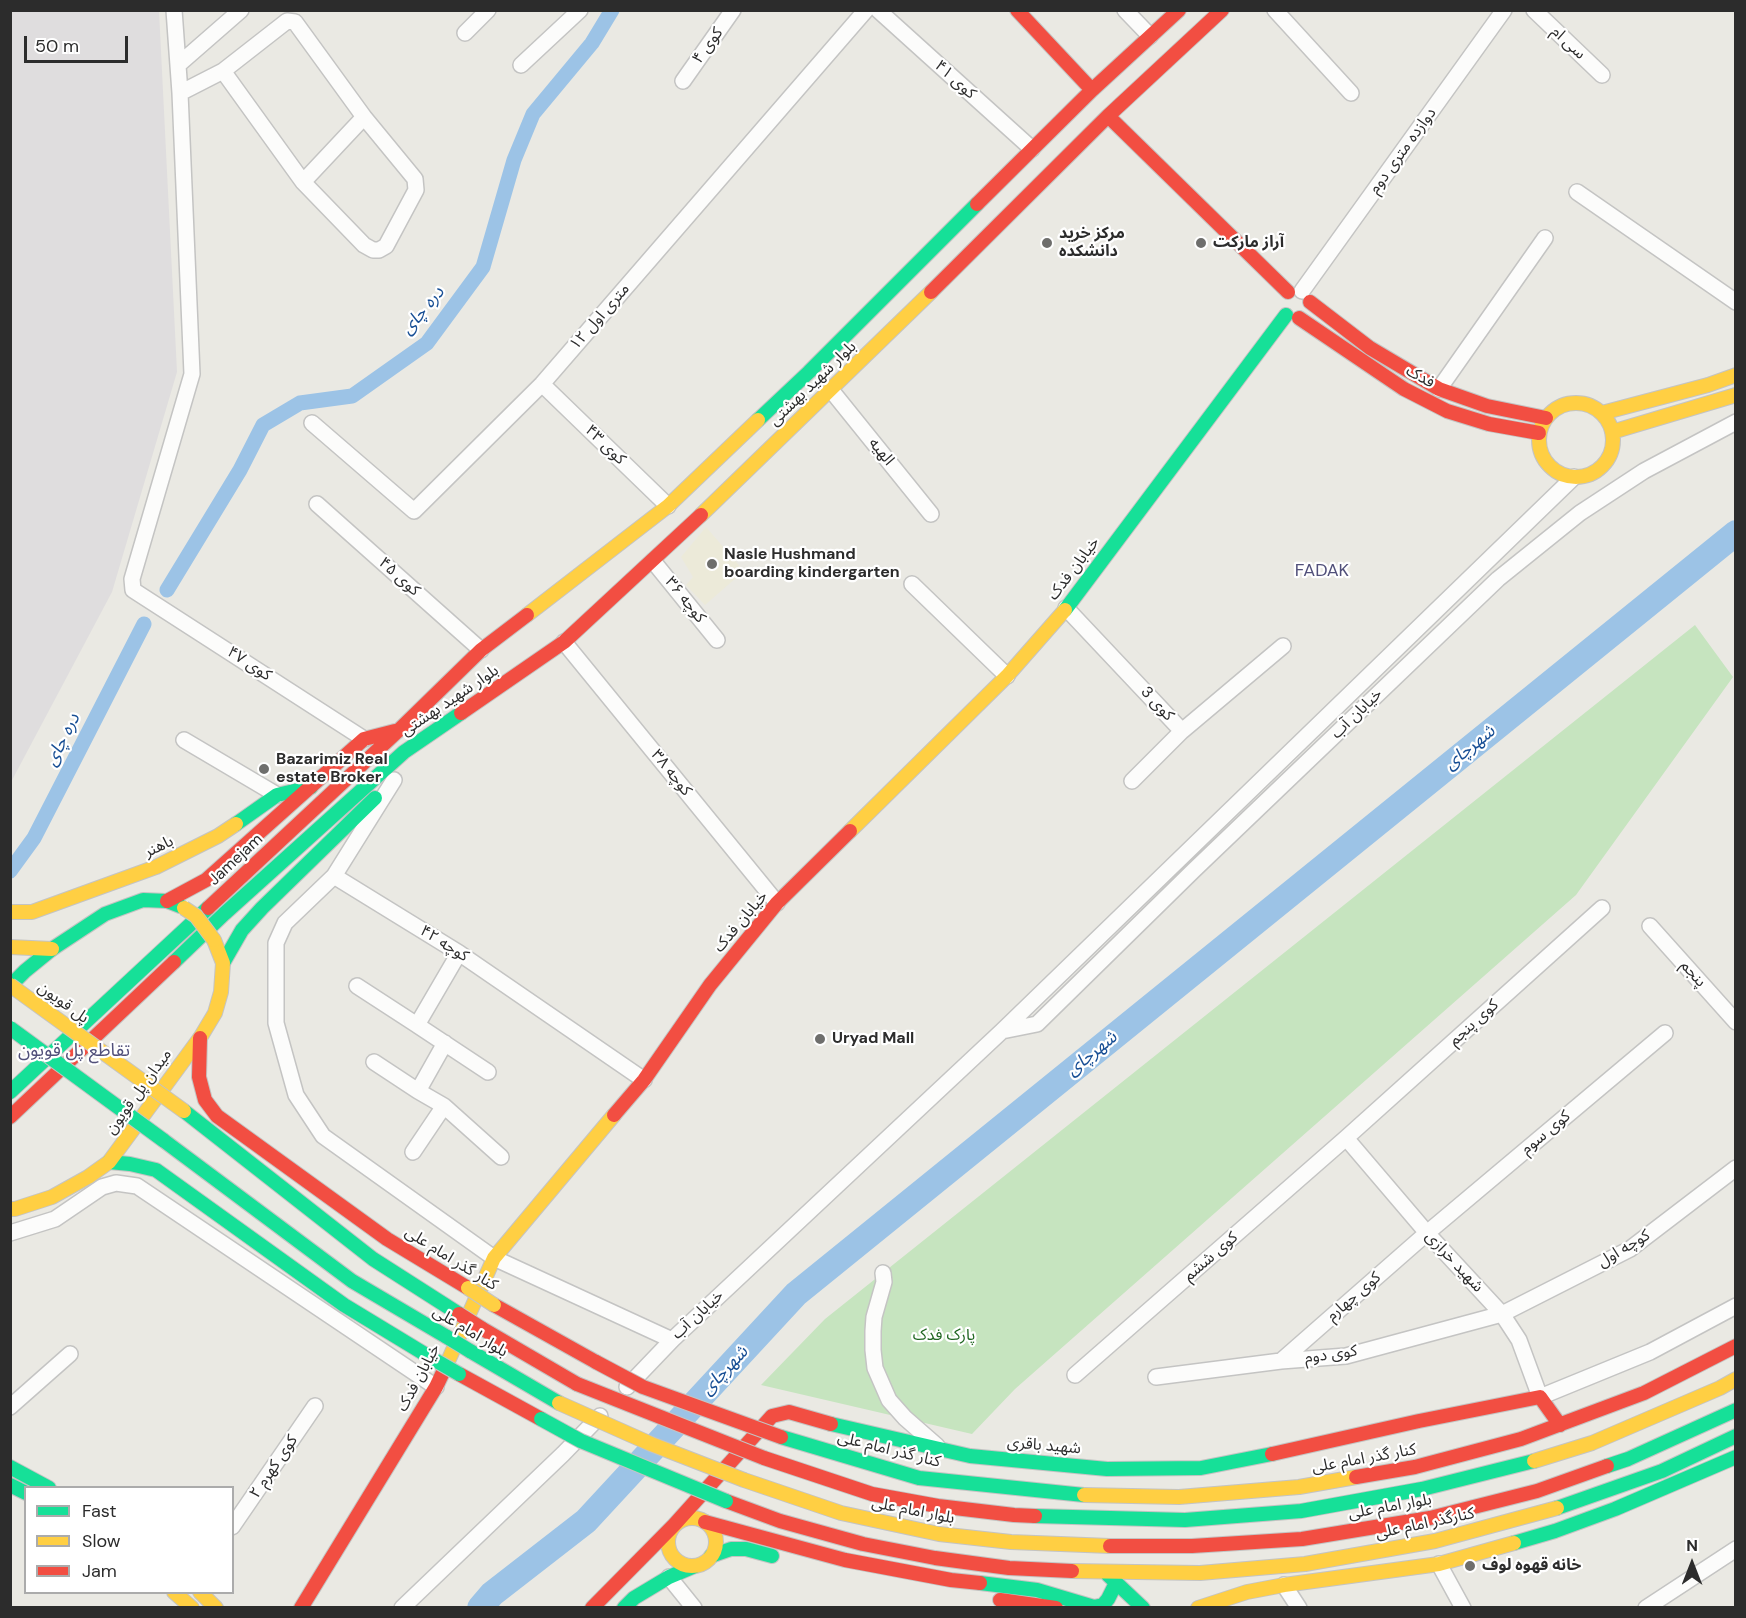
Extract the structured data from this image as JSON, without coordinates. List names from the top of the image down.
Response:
{
  "streets": {
    "main road": [
      "فدک",
      "بلوار شهید بهشتی",
      "خیابان فدک",
      "باهنر",
      "Jamejam",
      "پل قویون",
      "میدان پل قویون",
      "کنار گذر امام علی",
      "بلوار امام علی",
      "شهید باقری",
      "کنارگذر امام علی"
    ],
    "street": [
      "سی ام",
      "کوی ۴",
      "کوی ۴۱",
      "دوازده متری دوم",
      "۱۲ متری اول",
      "کوی ۴۳",
      "الهیه",
      "کوی ۴۵",
      "کوچه ۳۶",
      "کوی ۴۷",
      "کوی 3",
      "خیابان آب",
      "کوچه ۳۸",
      "کوچه ۴۲",
      "پنجم",
      "کوی پنجم",
      "کوی سوم",
      "کوچه اول",
      "کوی ششم",
      "شهید خرازی",
      "کوی چهارم",
      "کوی دوم",
      "کوی کهرم ۲"
    ]
  },
  "crossings": [
    ["کوی ۴۱", "بلوار شهید بهشتی"],
    ["دوازده متری دوم", "فدک"],
    ["دوازده متری دوم", "خیابان فدک"],
    ["۱۲ متری اول", "کوی ۴۳"],
    ["فدک", "بلوار شهید بهشتی"],
    ["فدک", "خیابان فدک"],
    ["فدک", "خیابان آب"],
    ["بلوار شهید بهشتی", "کوی ۴۳"],
    ["بلوار شهید بهشتی", "الهیه"],
    ["بلوار شهید بهشتی", "کوی ۴۵"],
    ["بلوار شهید بهشتی", "کوچه ۳۶"],
    ["بلوار شهید بهشتی", "کوچه ۳۸"],
    ["بلوار شهید بهشتی", "Jamejam"],
    ["خیابان فدک", "کوی 3"],
    ["خیابان فدک", "کوچه ۳۸"],
    ["خیابان فدک", "کوچه ۴۲"],
    ["کوی ۴۵", "Jamejam"],
    ["پل قویون", "بلوار امام علی"],
    ["کوی پنجم", "کوی ششم"],
    ["کوی پنجم", "شهید خرازی"],
    ["میدان پل قویون", "کنار گذر امام علی"],
    ["کوی سوم", "شهید خرازی"],
    ["کوی سوم", "کوی چهارم"],
    ["کوچه اول", "شهید خرازی"],
    ["کوچه اول", "کوی دوم"],
    ["کوی ششم", "شهید خرازی"],
    ["شهید خرازی", "کوی چهارم"],
    ["شهید خرازی", "کوی دوم"],
    ["شهید خرازی", "شهید باقری"],
    ["کوی چهارم", "کوی دوم"]
  ],
  "districts": ["FADAK", "تقاطع پل قویون"],
  "water": ["دره چای", "شهرچای"],
  "parks": ["پارک فدک"],
  "places": [
    "مرکز خرید دانشکده",
    "آراز مارکت",
    "Nasle Hushmand boarding kindergarten",
    "Bazarimiz Real estate Broker",
    "Uryad Mall",
    "خانه قهوه لوف"
  ],
  "legend": ["Fast", "Slow", "Jam"],
  "scale_bar": "50 m",
  "north": "top"
}
